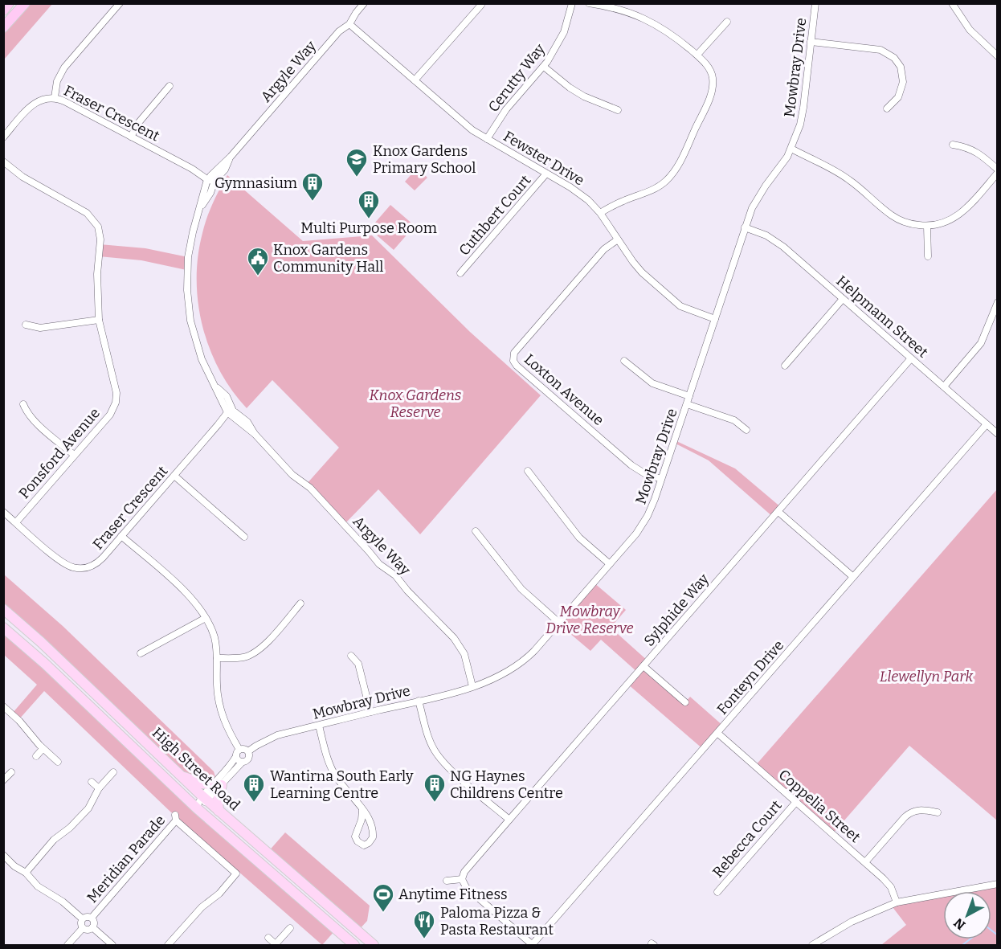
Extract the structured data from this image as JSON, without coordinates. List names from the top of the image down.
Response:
{
  "streets": {
    "main road": ["High Street Road"],
    "street": [
      "Mowbray Drive",
      "Argyle Way",
      "Cerutty Way",
      "Fraser Crescent",
      "Fewster Drive",
      "Cuthbert Court",
      "Helpmann Street",
      "Loxton Avenue",
      "Ponsford Avenue",
      "Sylphide Way",
      "Fonteyn Drive",
      "Coppelia Street",
      "Rebecca Court",
      "Meridian Parade"
    ]
  },
  "crossings": [
    ["Mowbray Drive", "Argyle Way"],
    ["Mowbray Drive", "Fewster Drive"],
    ["Mowbray Drive", "Helpmann Street"],
    ["Mowbray Drive", "Loxton Avenue"],
    ["Mowbray Drive", "High Street Road"],
    ["Argyle Way", "Fraser Crescent"],
    ["Argyle Way", "Fewster Drive"],
    ["Cerutty Way", "Fewster Drive"],
    ["Fraser Crescent", "Ponsford Avenue"],
    ["Fewster Drive", "Cuthbert Court"],
    ["Fewster Drive", "Loxton Avenue"],
    ["Helpmann Street", "Sylphide Way"],
    ["Helpmann Street", "Fonteyn Drive"],
    ["Fonteyn Drive", "Coppelia Street"],
    ["Coppelia Street", "Rebecca Court"]
  ],
  "parks": ["Knox Gardens Reserve", "Mowbray Drive Reserve", "Llewellyn Park"],
  "places": {
    "school or university": ["Knox Gardens Primary School"],
    "building": [
      "Gymnasium",
      "Multi Purpose Room",
      "Wantirna South Early Learning Centre",
      "NG Haynes Childrens Centre"
    ],
    "public building": ["Knox Gardens Community Hall"],
    "sports": ["Anytime Fitness"],
    "restaurant": ["Paloma Pizza & Pasta Restaurant"]
  },
  "north": "bottom left"
}
